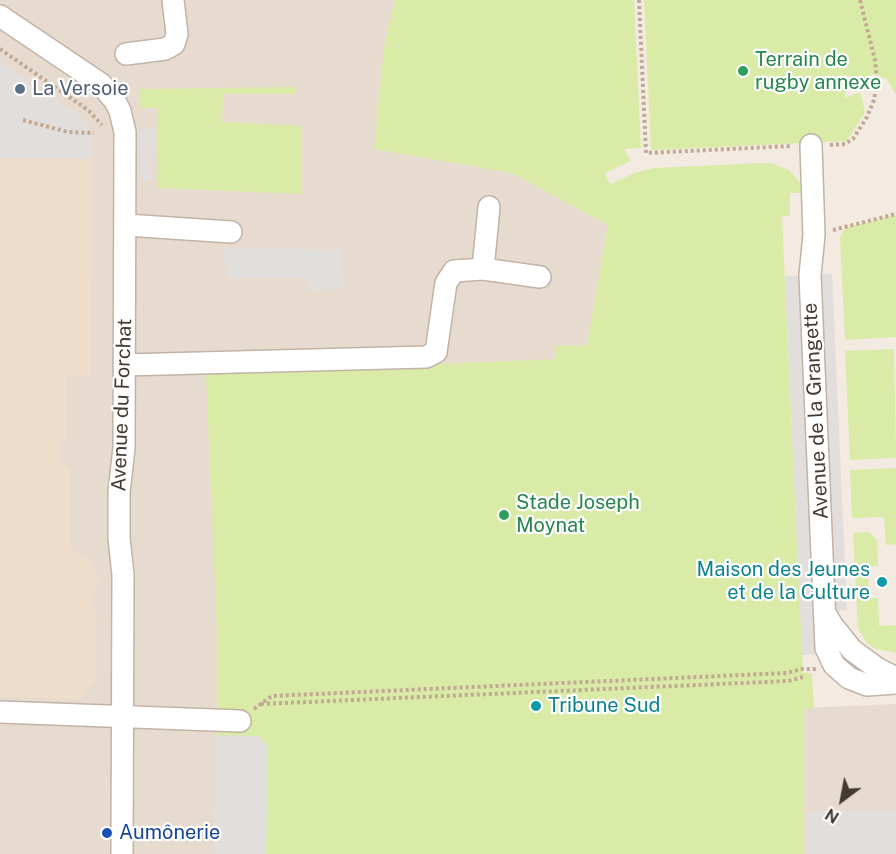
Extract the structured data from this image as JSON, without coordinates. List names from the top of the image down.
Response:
{
  "streets": {
    "street": ["Avenue du Forchat", "Avenue de la Grangette"]
  },
  "places": [
    "Terrain de rugby annexe",
    "La Versoie",
    "Stade Joseph Moynat",
    "Maison des Jeunes et de la Culture",
    "Tribune Sud",
    "Aumônerie"
  ],
  "north": "bottom left"
}
